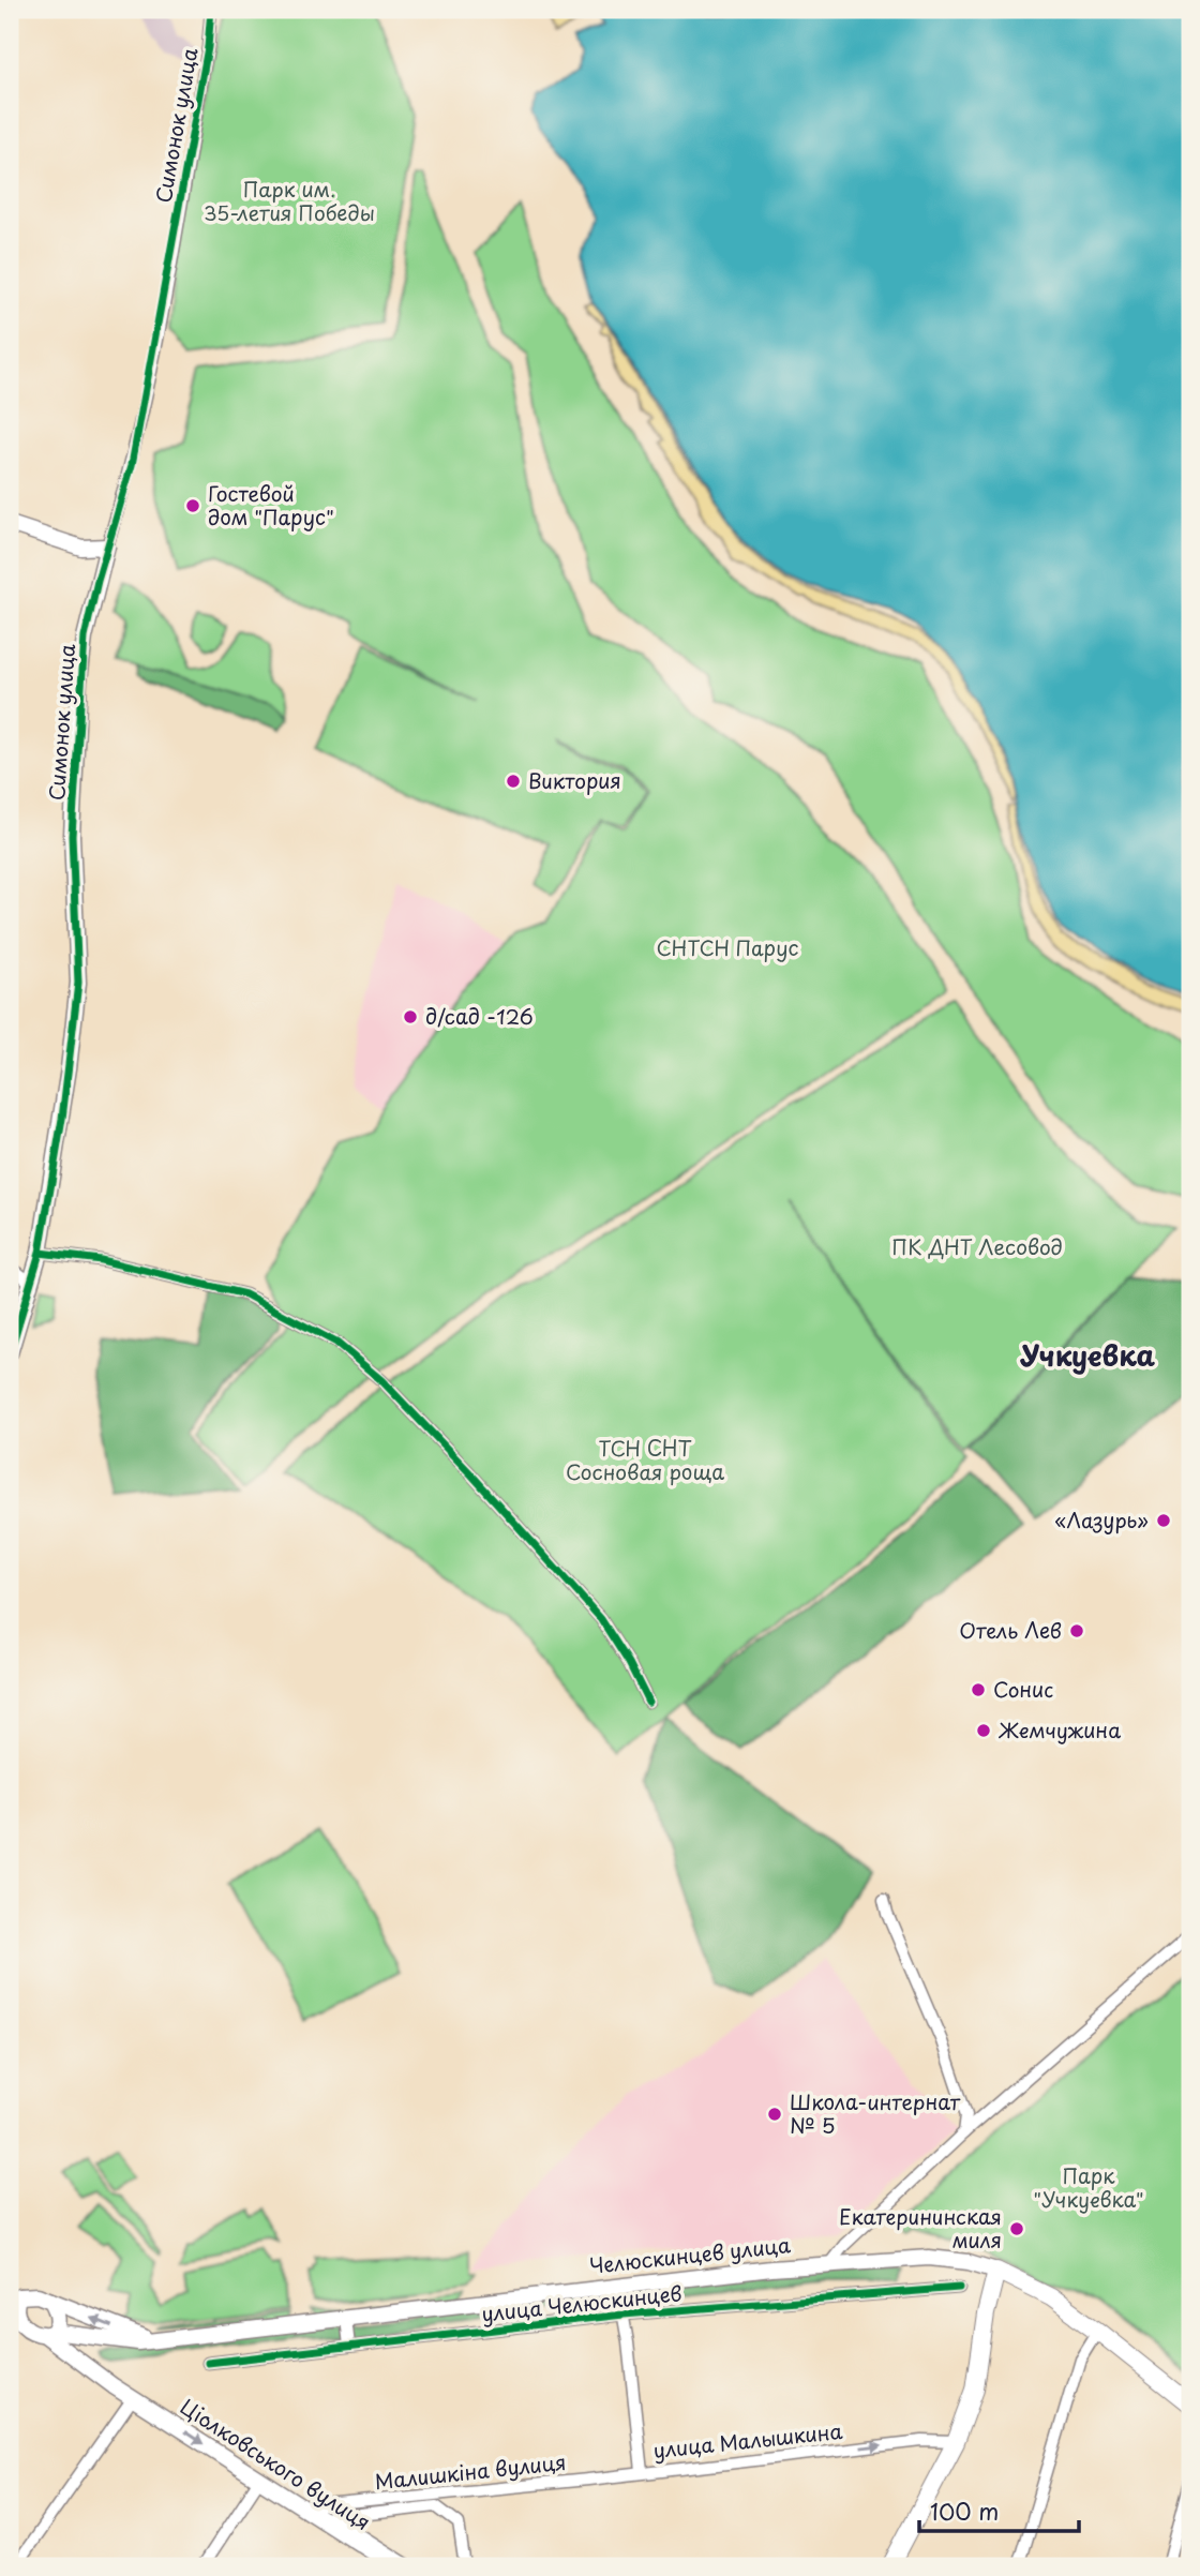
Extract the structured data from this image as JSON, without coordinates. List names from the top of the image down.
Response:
{
  "streets": {
    "main road": ["Симонок улица", "Челюскинцев улица", "Ціолковського вулиця"],
    "street": ["улица Челюскинцев", "улица Малышкина", "Малишкіна вулиця"]
  },
  "crossings": [
    ["Челюскинцев улица", "улица Малышкина"],
    ["улица Челюскинцев", "улица Малышкина"],
    ["улица Малышкина", "Малишкіна вулиця"],
    ["Ціолковського вулиця", "Малишкіна вулиця"]
  ],
  "one_way": ["улица Малышкина", "Ціолковського вулиця"],
  "districts": ["Учкуевка"],
  "parks": [
    "Парк им. 35-летия Победы",
    "СНТСН Парус",
    "ПК ДНТ Лесовод",
    "ТСН СНТ Сосновая роща",
    "Парк \"Учкуевка\""
  ],
  "places": [
    "Гостевой дом \"Парус\"",
    "Виктория",
    "д/сад -126",
    "«Лазурь»",
    "Отель Лев",
    "Сонис",
    "Жемчужина",
    "Школа-интернат № 5",
    "Екатерининская миля"
  ],
  "scale_bar": "100 m"
}
